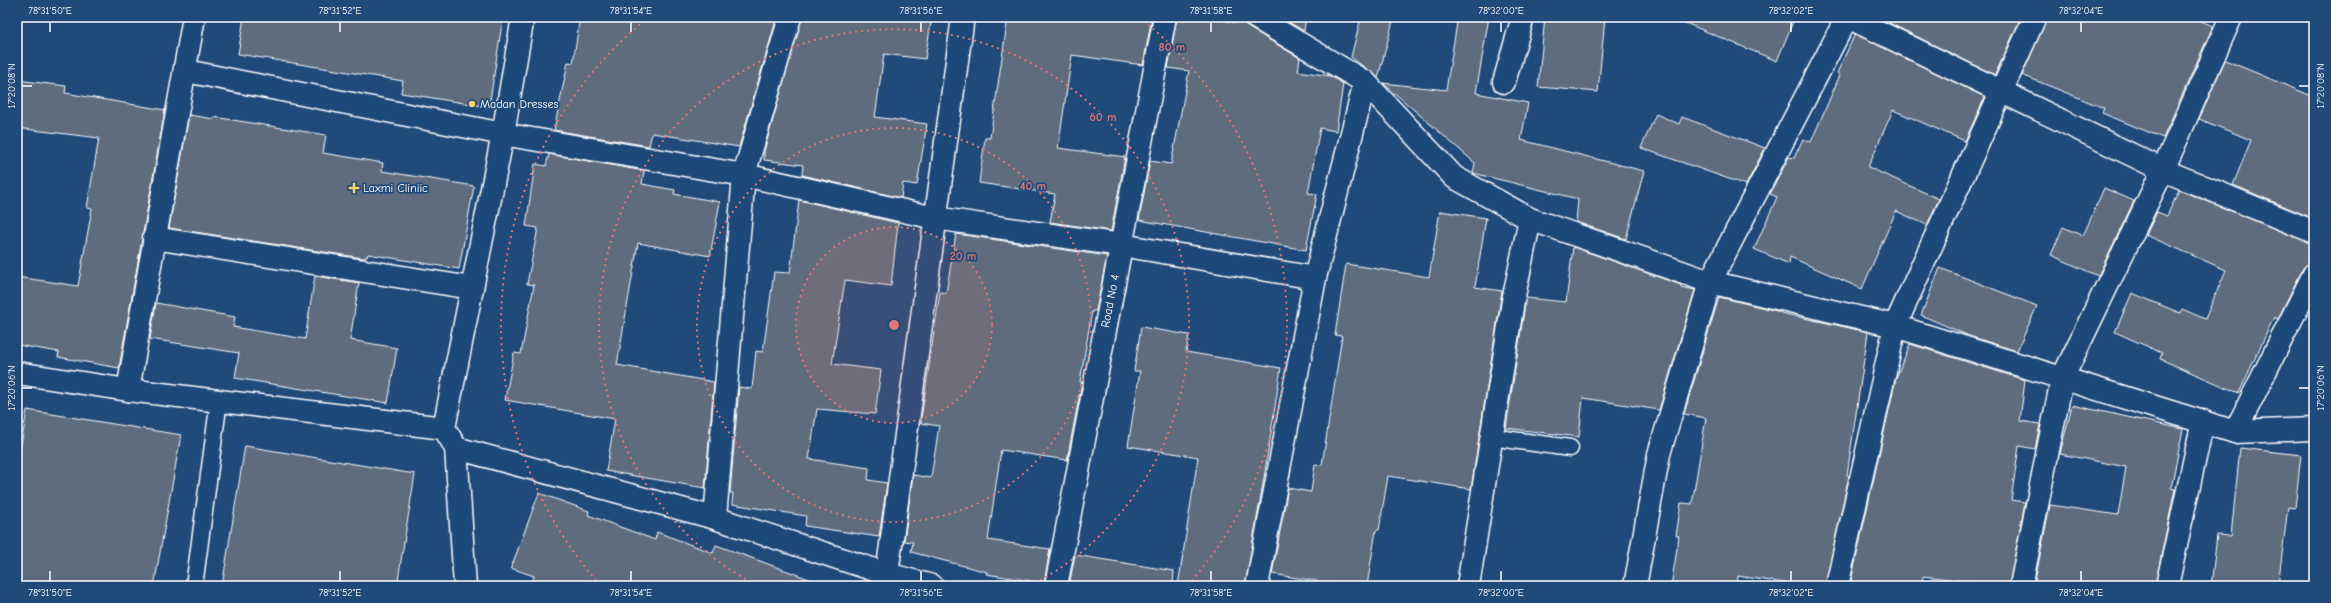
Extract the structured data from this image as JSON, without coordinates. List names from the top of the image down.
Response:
{
  "streets": {
    "street": ["Road No 4"]
  },
  "places": {
    "other": ["Madan Dresses"],
    "health": ["Laxmi Cliniic"]
  },
  "coordinates": [
    "78°31'50\"E",
    "78°31'52\"E",
    "78°31'54\"E",
    "78°31'56\"E",
    "78°31'58\"E",
    "78°32'00\"E",
    "78°32'02\"E",
    "78°32'04\"E",
    "17°20'08\"N",
    "17°20'06\"N"
  ],
  "rings": [
    "80 m",
    "60 m",
    "40 m",
    "20 m"
  ]
}
